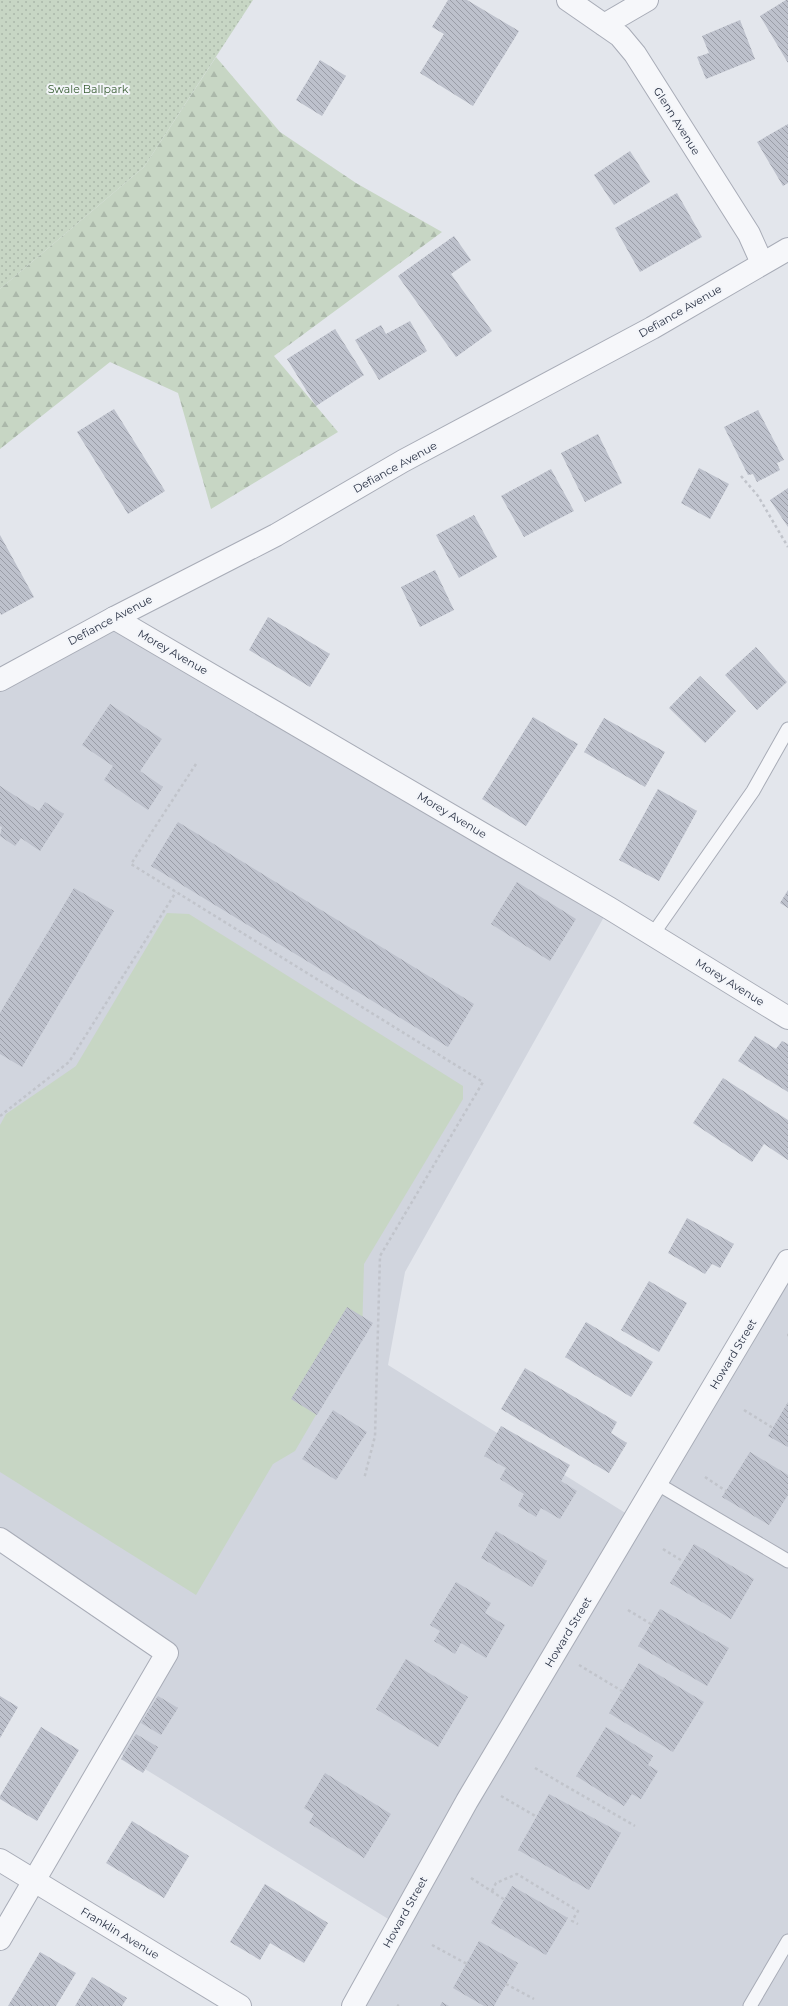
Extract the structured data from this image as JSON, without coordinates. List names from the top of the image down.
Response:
{
  "streets": {
    "street": [
      "Glenn Avenue",
      "Defiance Avenue",
      "Morey Avenue",
      "Howard Street",
      "Franklin Avenue"
    ]
  },
  "crossings": [
    ["Glenn Avenue", "Defiance Avenue"],
    ["Defiance Avenue", "Morey Avenue"]
  ],
  "parks": ["Swale Ballpark"]
}
